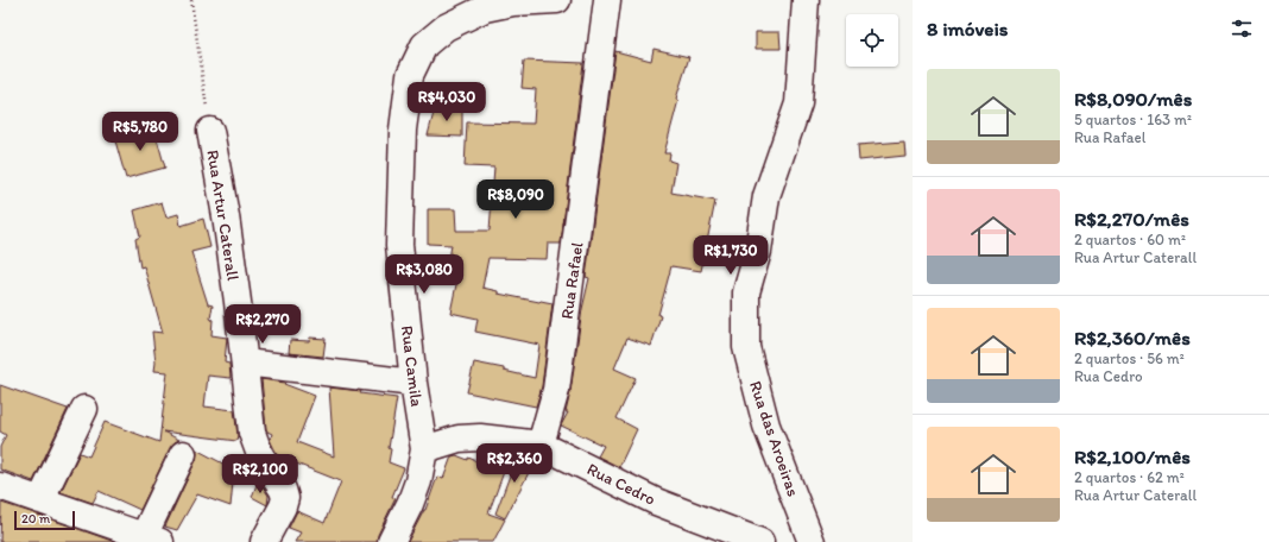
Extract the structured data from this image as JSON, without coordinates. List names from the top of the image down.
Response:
{
  "streets": {
    "street": [
      "Rua Artur Caterall",
      "Rua Rafael",
      "Rua Camila",
      "Rua das Aroeiras",
      "Rua Cedro"
    ]
  },
  "crossings": [
    ["Rua Rafael", "Rua Cedro"],
    ["Rua Camila", "Rua Cedro"]
  ],
  "scale_bar": "20 m",
  "page": {
    "heading": "8 imóveis",
    "list": [
      {
        "name": "R$8,090/mês",
        "note": "5 quartos · 163 m² · Rua Rafael"
      },
      {
        "name": "R$2,270/mês",
        "note": "2 quartos · 60 m² · Rua Artur Caterall"
      },
      {
        "name": "R$2,360/mês",
        "note": "2 quartos · 56 m² · Rua Cedro"
      },
      {
        "name": "R$2,100/mês",
        "note": "2 quartos · 62 m² · Rua Artur Caterall"
      }
    ],
    "price": [
      "R$4,030",
      "R$5,780",
      "R$8,090",
      "R$1,730",
      "R$3,080",
      "R$2,270",
      "R$2,360",
      "R$2,100"
    ],
    "scale": "20 m"
  }
}
